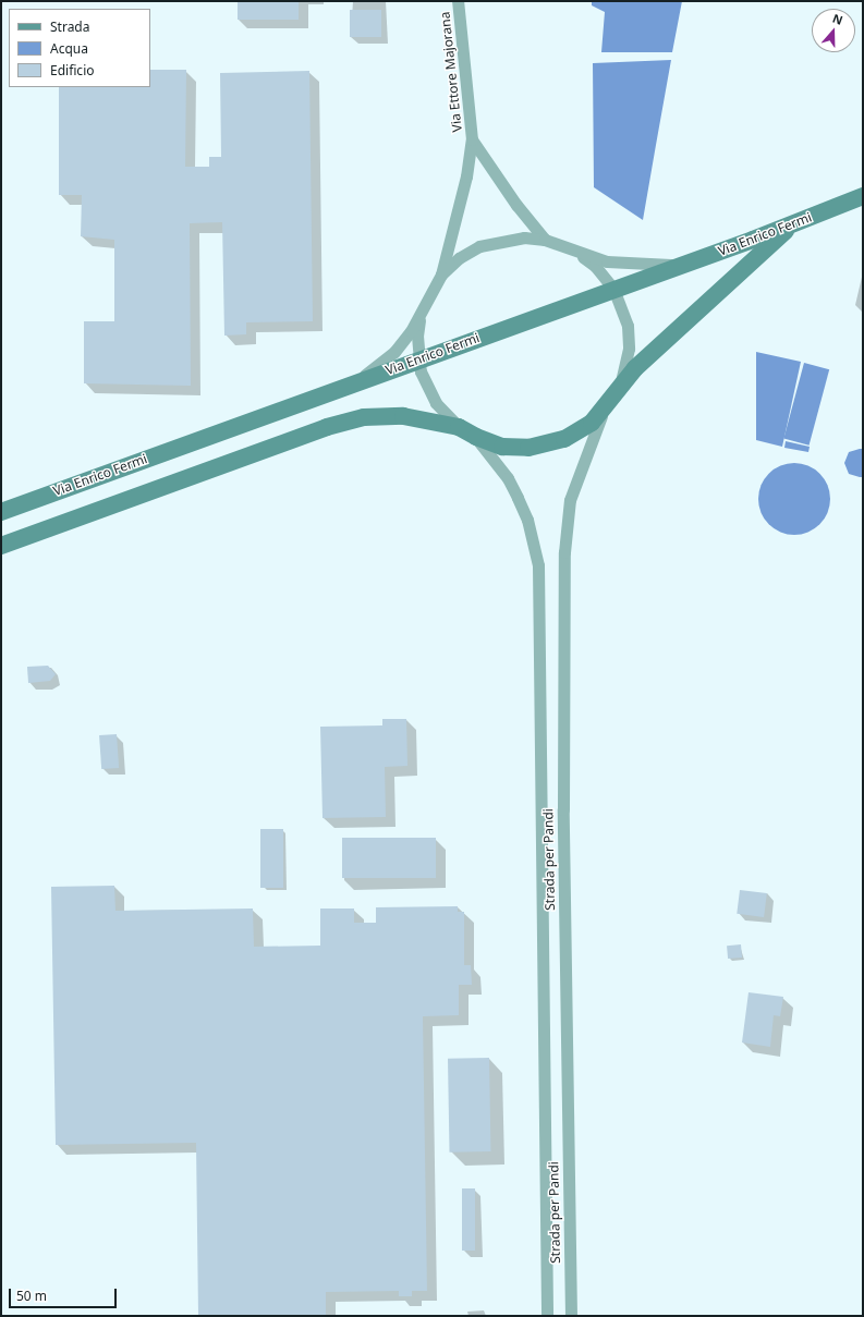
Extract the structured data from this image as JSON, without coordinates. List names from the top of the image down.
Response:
{
  "streets": {
    "street": ["Via Ettore Majorana", "Via Enrico Fermi", "Strada per Pandi"]
  },
  "legend": ["Strada", "Acqua", "Edificio"],
  "scale_bar": "50 m",
  "north": "top"
}
